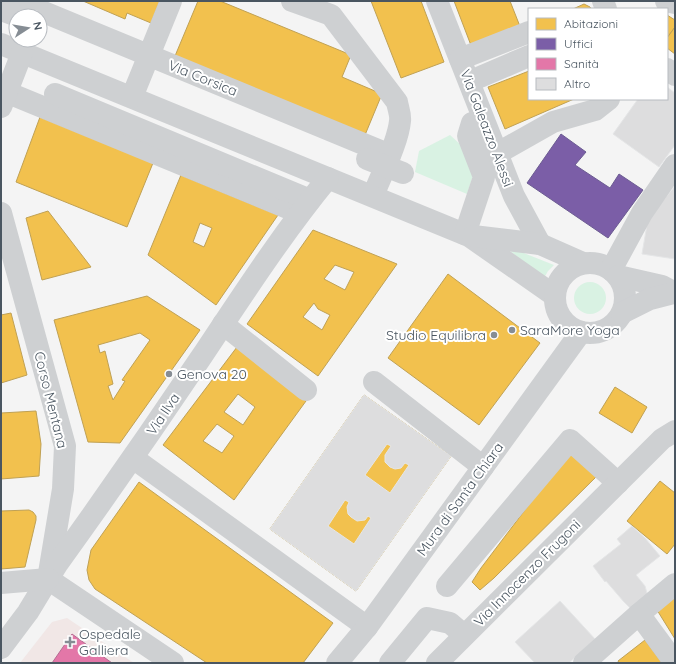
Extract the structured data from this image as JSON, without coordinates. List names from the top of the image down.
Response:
{
  "streets": {
    "street": [
      "Via Corsica",
      "Via Galeazzo Alessi",
      "Corso Mentana",
      "Via Ilva",
      "Mura di Santa Chiara",
      "Via Innocenzo Frugoni"
    ]
  },
  "crossings": [
    ["Corso Mentana", "Via Ilva"]
  ],
  "places": {
    "other": ["SaraMore Yoga", "Studio Equilibra", "Genova 20"],
    "health": ["Ospedale Galliera"]
  },
  "legend": [
    "Abitazioni",
    "Uffici",
    "Sanità",
    "Altro"
  ],
  "north": "right"
}
